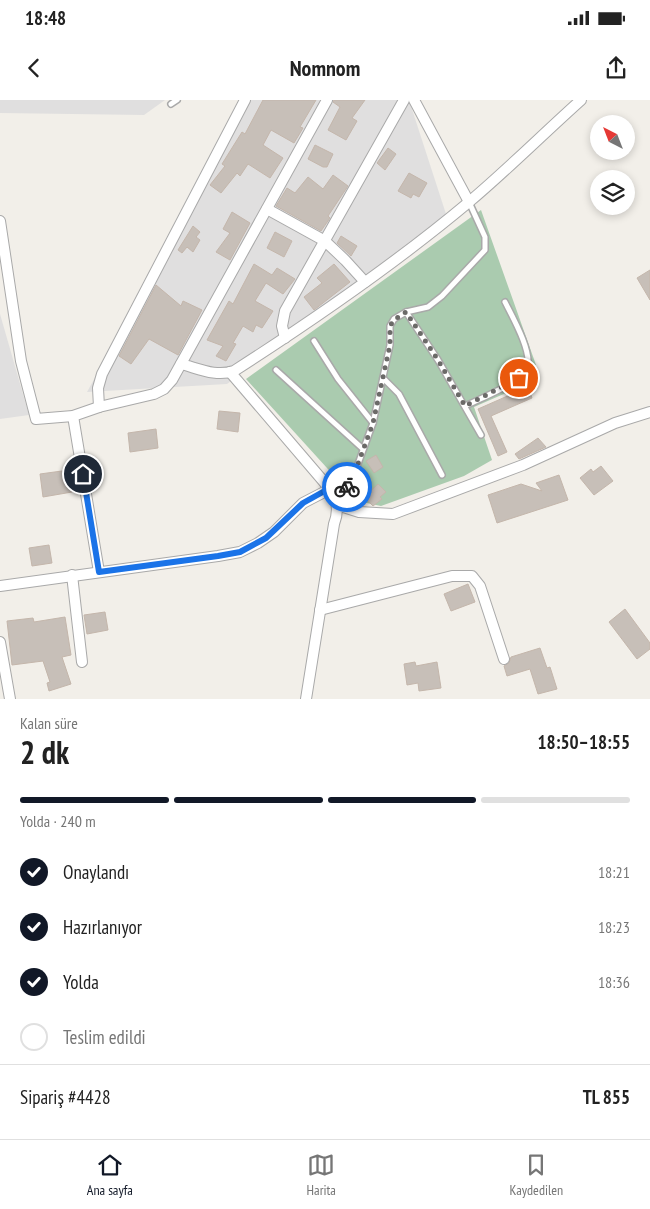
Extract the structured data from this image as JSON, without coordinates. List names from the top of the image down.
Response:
{
  "north": "top left",
  "page": {
    "status": "18:48",
    "header": "Nomnom",
    "heading": ["2 dk", "Kalan süre", "18:50–18:55"],
    "panel": ["Sipariş #4428", "TL 855"],
    "bar": "Yolda · 240 m",
    "list": [
      ["Onaylandı", "18:21"],
      ["Hazırlanıyor", "18:23"],
      ["Yolda", "18:36"],
      "Teslim edildi"
    ],
    "tabs": ["Ana sayfa", "Harita", "Kaydedilen"]
  }
}
